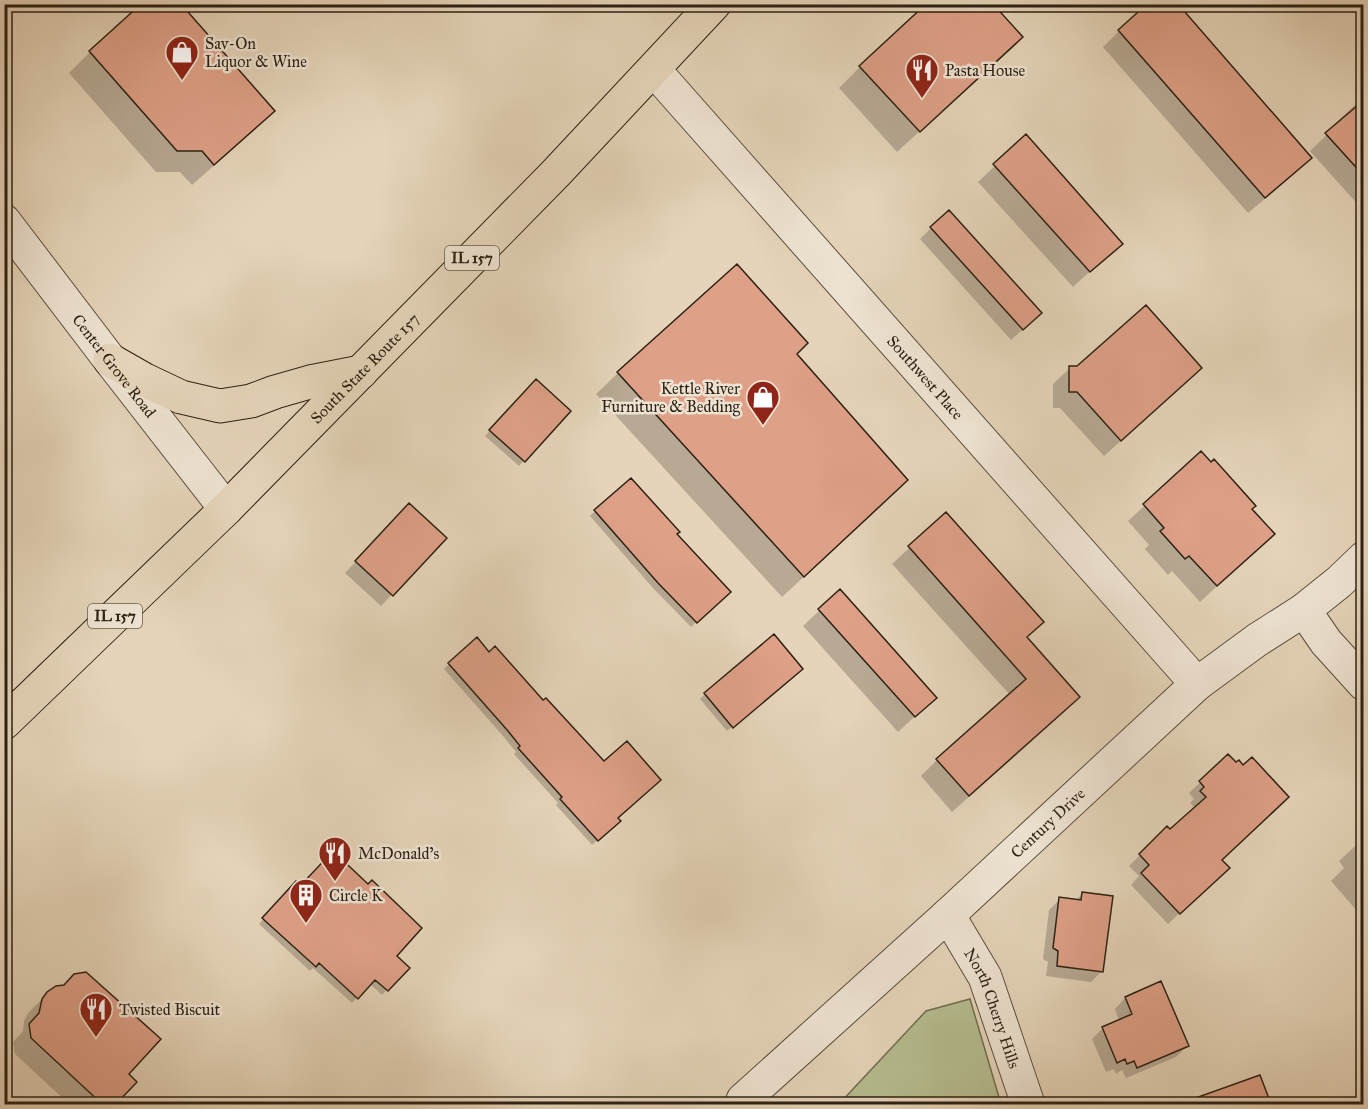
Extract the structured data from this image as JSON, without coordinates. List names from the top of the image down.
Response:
{
  "streets": {
    "main road": ["IL 157", "South State Route 157"],
    "street": [
      "Center Grove Road",
      "Southwest Place",
      "Century Drive",
      "North Cherry Hills"
    ]
  },
  "crossings": [
    ["Center Grove Road", "South State Route 157"],
    ["South State Route 157", "Southwest Place"],
    ["Southwest Place", "Century Drive"],
    ["Century Drive", "North Cherry Hills"]
  ],
  "places": {
    "shop": ["Sav-On Liquor & Wine", "Kettle River Furniture & Bedding"],
    "restaurant": ["Pasta House", "McDonald's", "Twisted Biscuit"],
    "building": ["Circle K"]
  }
}
